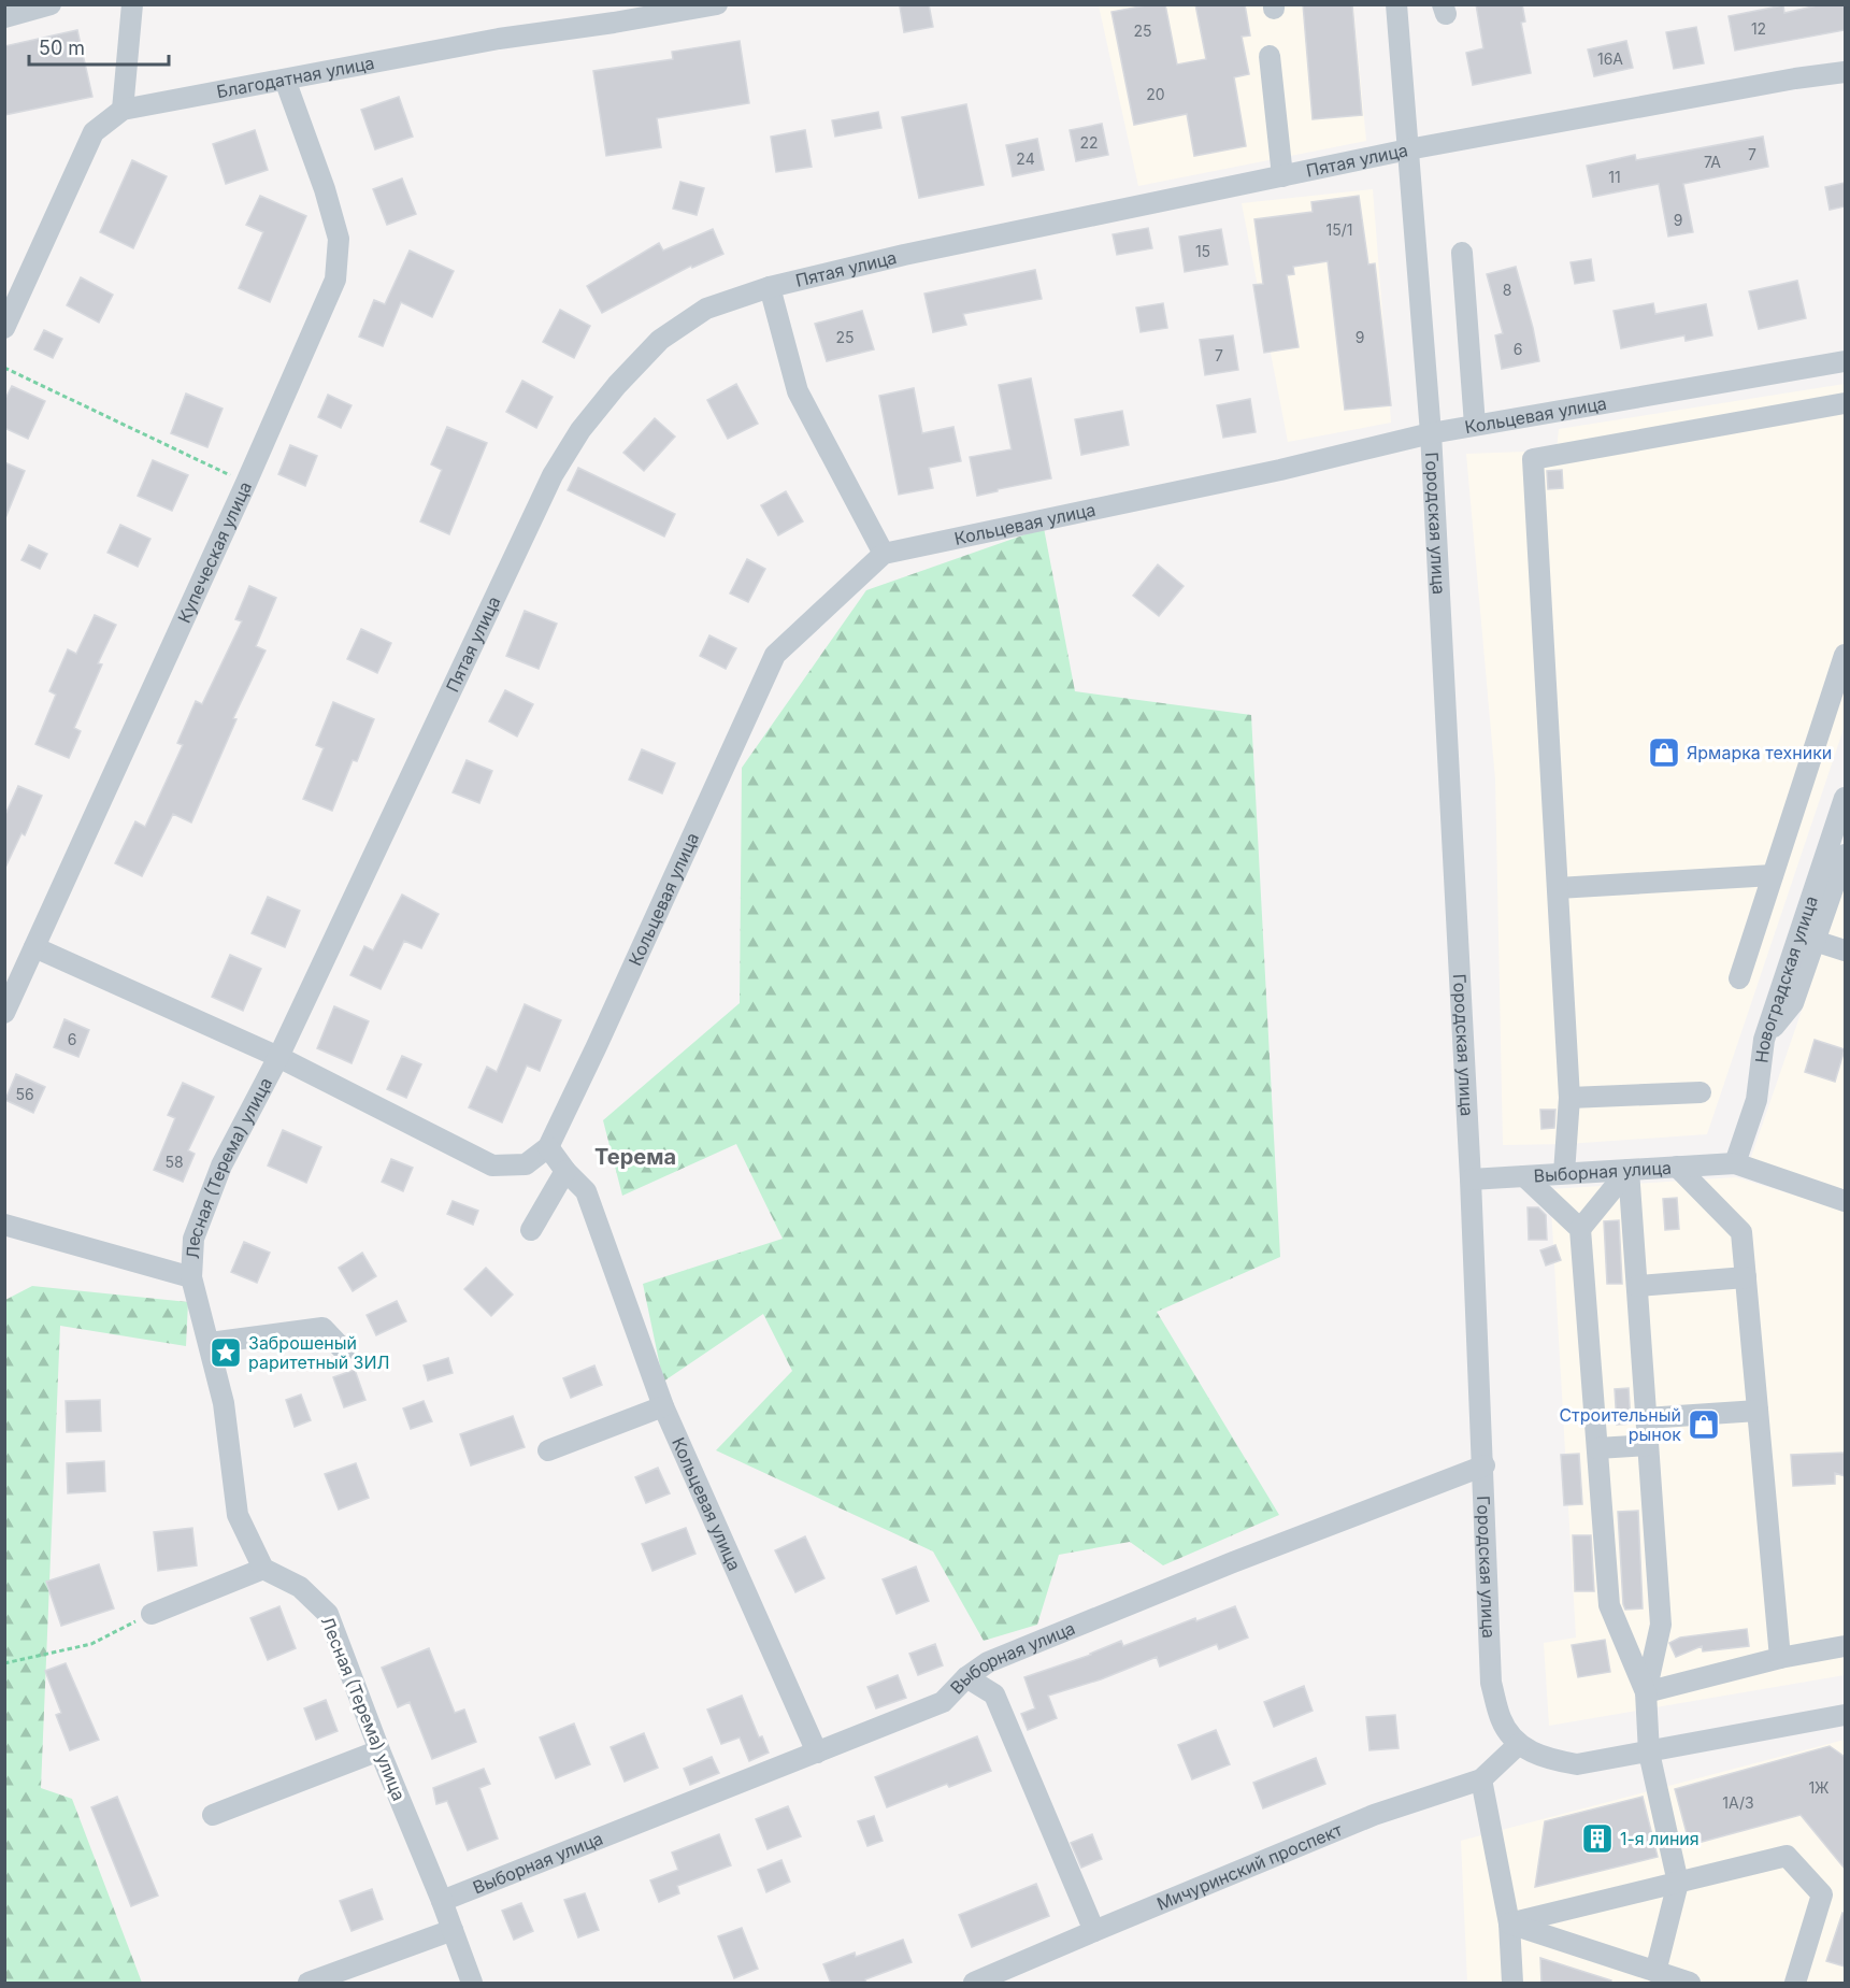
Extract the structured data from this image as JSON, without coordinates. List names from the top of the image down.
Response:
{
  "streets": {
    "street": [
      "Благодатная улица",
      "Пятая улица",
      "Кольцевая улица",
      "Городская улица",
      "Купеческая улица",
      "Новоградская улица",
      "Лесная (Терема) улица",
      "Выборная улица",
      "Мичуринский проспект"
    ]
  },
  "crossings": [
    ["Благодатная улица", "Купеческая улица"],
    ["Пятая улица", "Городская улица"],
    ["Пятая улица", "Лесная (Терема) улица"],
    ["Кольцевая улица", "Городская улица"],
    ["Кольцевая улица", "Выборная улица"],
    ["Городская улица", "Выборная улица"],
    ["Городская улица", "Мичуринский проспект"],
    ["Новоградская улица", "Выборная улица"],
    ["Лесная (Терема) улица", "Выборная улица"]
  ],
  "districts": ["Терема"],
  "places": {
    "shop": ["Ярмарка техники", "Строительный рынок"],
    "place": ["Заброшеный раритетный ЗИЛ"],
    "building": ["1-я линия"]
  },
  "house_numbers": [
    "12",
    "25",
    "16А",
    "20",
    "22",
    "7",
    "24",
    "7А",
    "11",
    "9",
    "15/1",
    "15",
    "8",
    "25",
    "9",
    "6",
    "7",
    "6",
    "56",
    "58",
    "1Ж",
    "1А/3"
  ],
  "scale_bar": "50 m"
}
